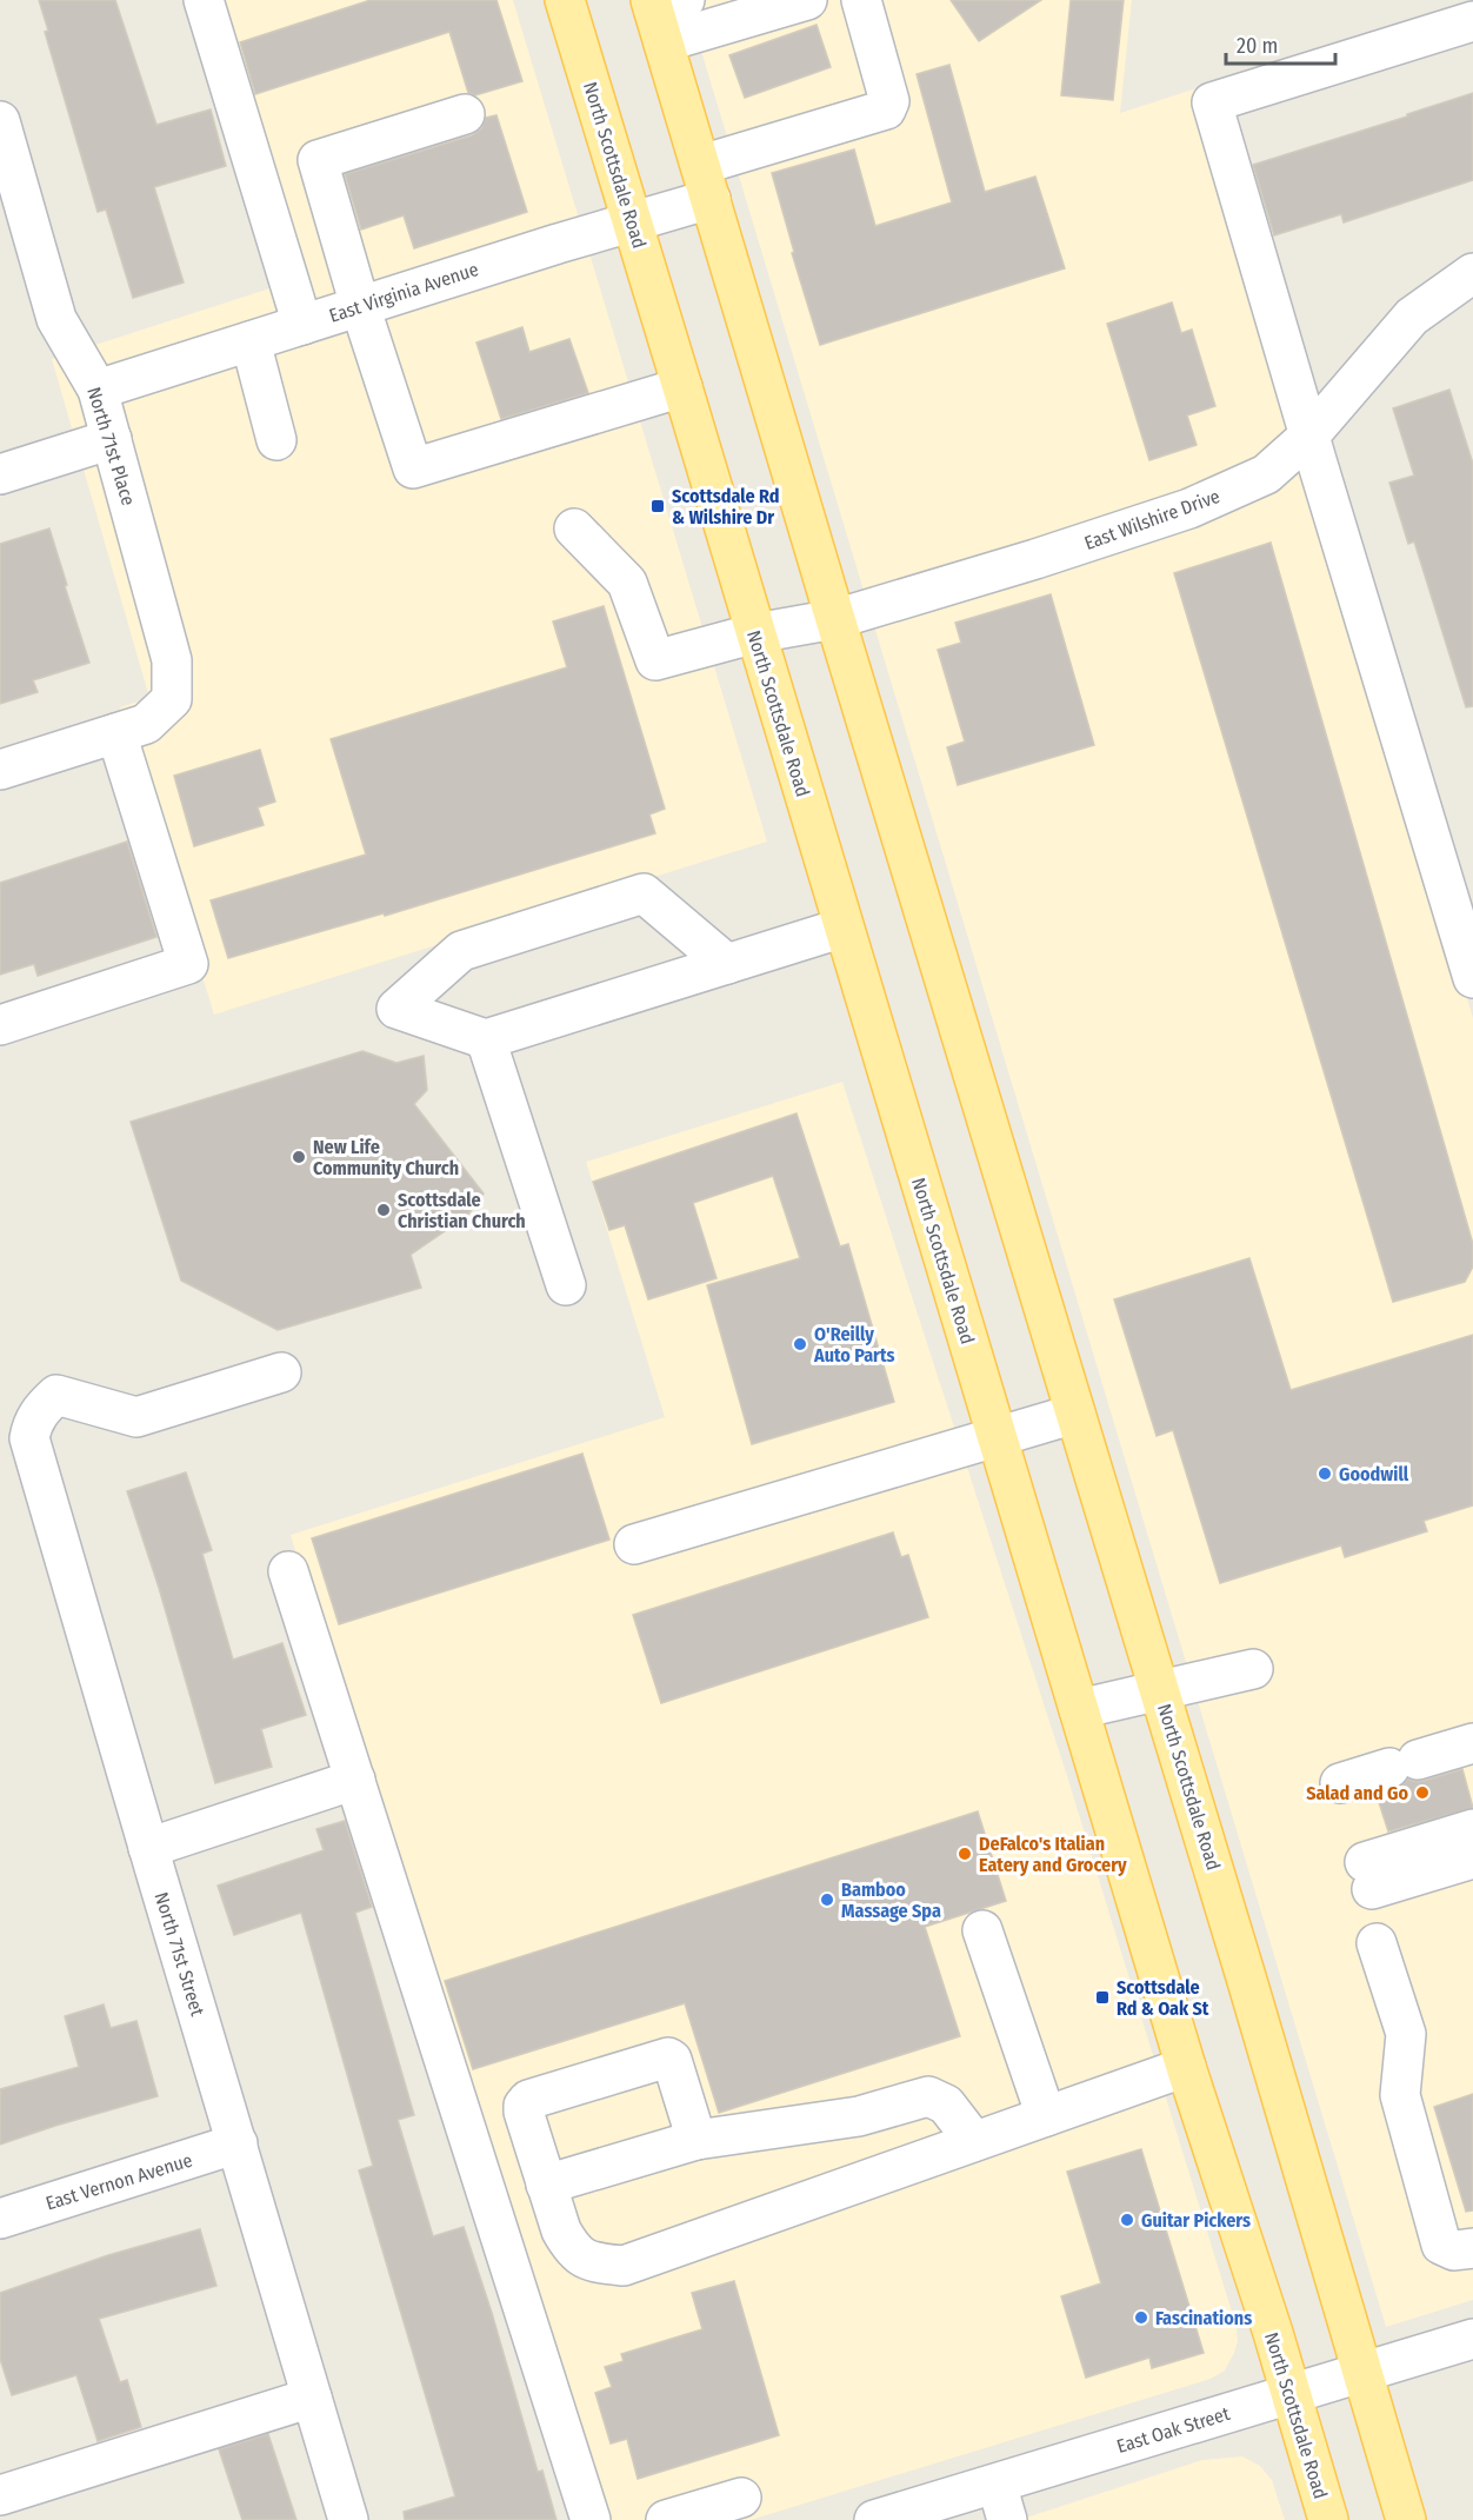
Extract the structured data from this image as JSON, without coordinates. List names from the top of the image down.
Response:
{
  "streets": {
    "main road": ["North Scottsdale Road"],
    "street": [
      "East Virginia Avenue",
      "North 71st Place",
      "East Wilshire Drive",
      "North 71st Street",
      "East Vernon Avenue",
      "East Oak Street"
    ]
  },
  "crossings": [
    ["North Scottsdale Road", "East Virginia Avenue"],
    ["North Scottsdale Road", "East Wilshire Drive"],
    ["North Scottsdale Road", "East Oak Street"],
    ["East Virginia Avenue", "North 71st Place"],
    ["North 71st Street", "East Vernon Avenue"]
  ],
  "places": {
    "transit": ["Scottsdale Rd & Wilshire Dr", "Scottsdale Rd & Oak St"],
    "other": [
      "New Life Community Church",
      "Scottsdale Christian Church",
      "O'Reilly Auto Parts",
      "Goodwill",
      "Salad and Go",
      "DeFalco's Italian Eatery and Grocery",
      "Bamboo Massage Spa",
      "Guitar Pickers",
      "Fascinations"
    ]
  },
  "scale_bar": "20 m"
}
